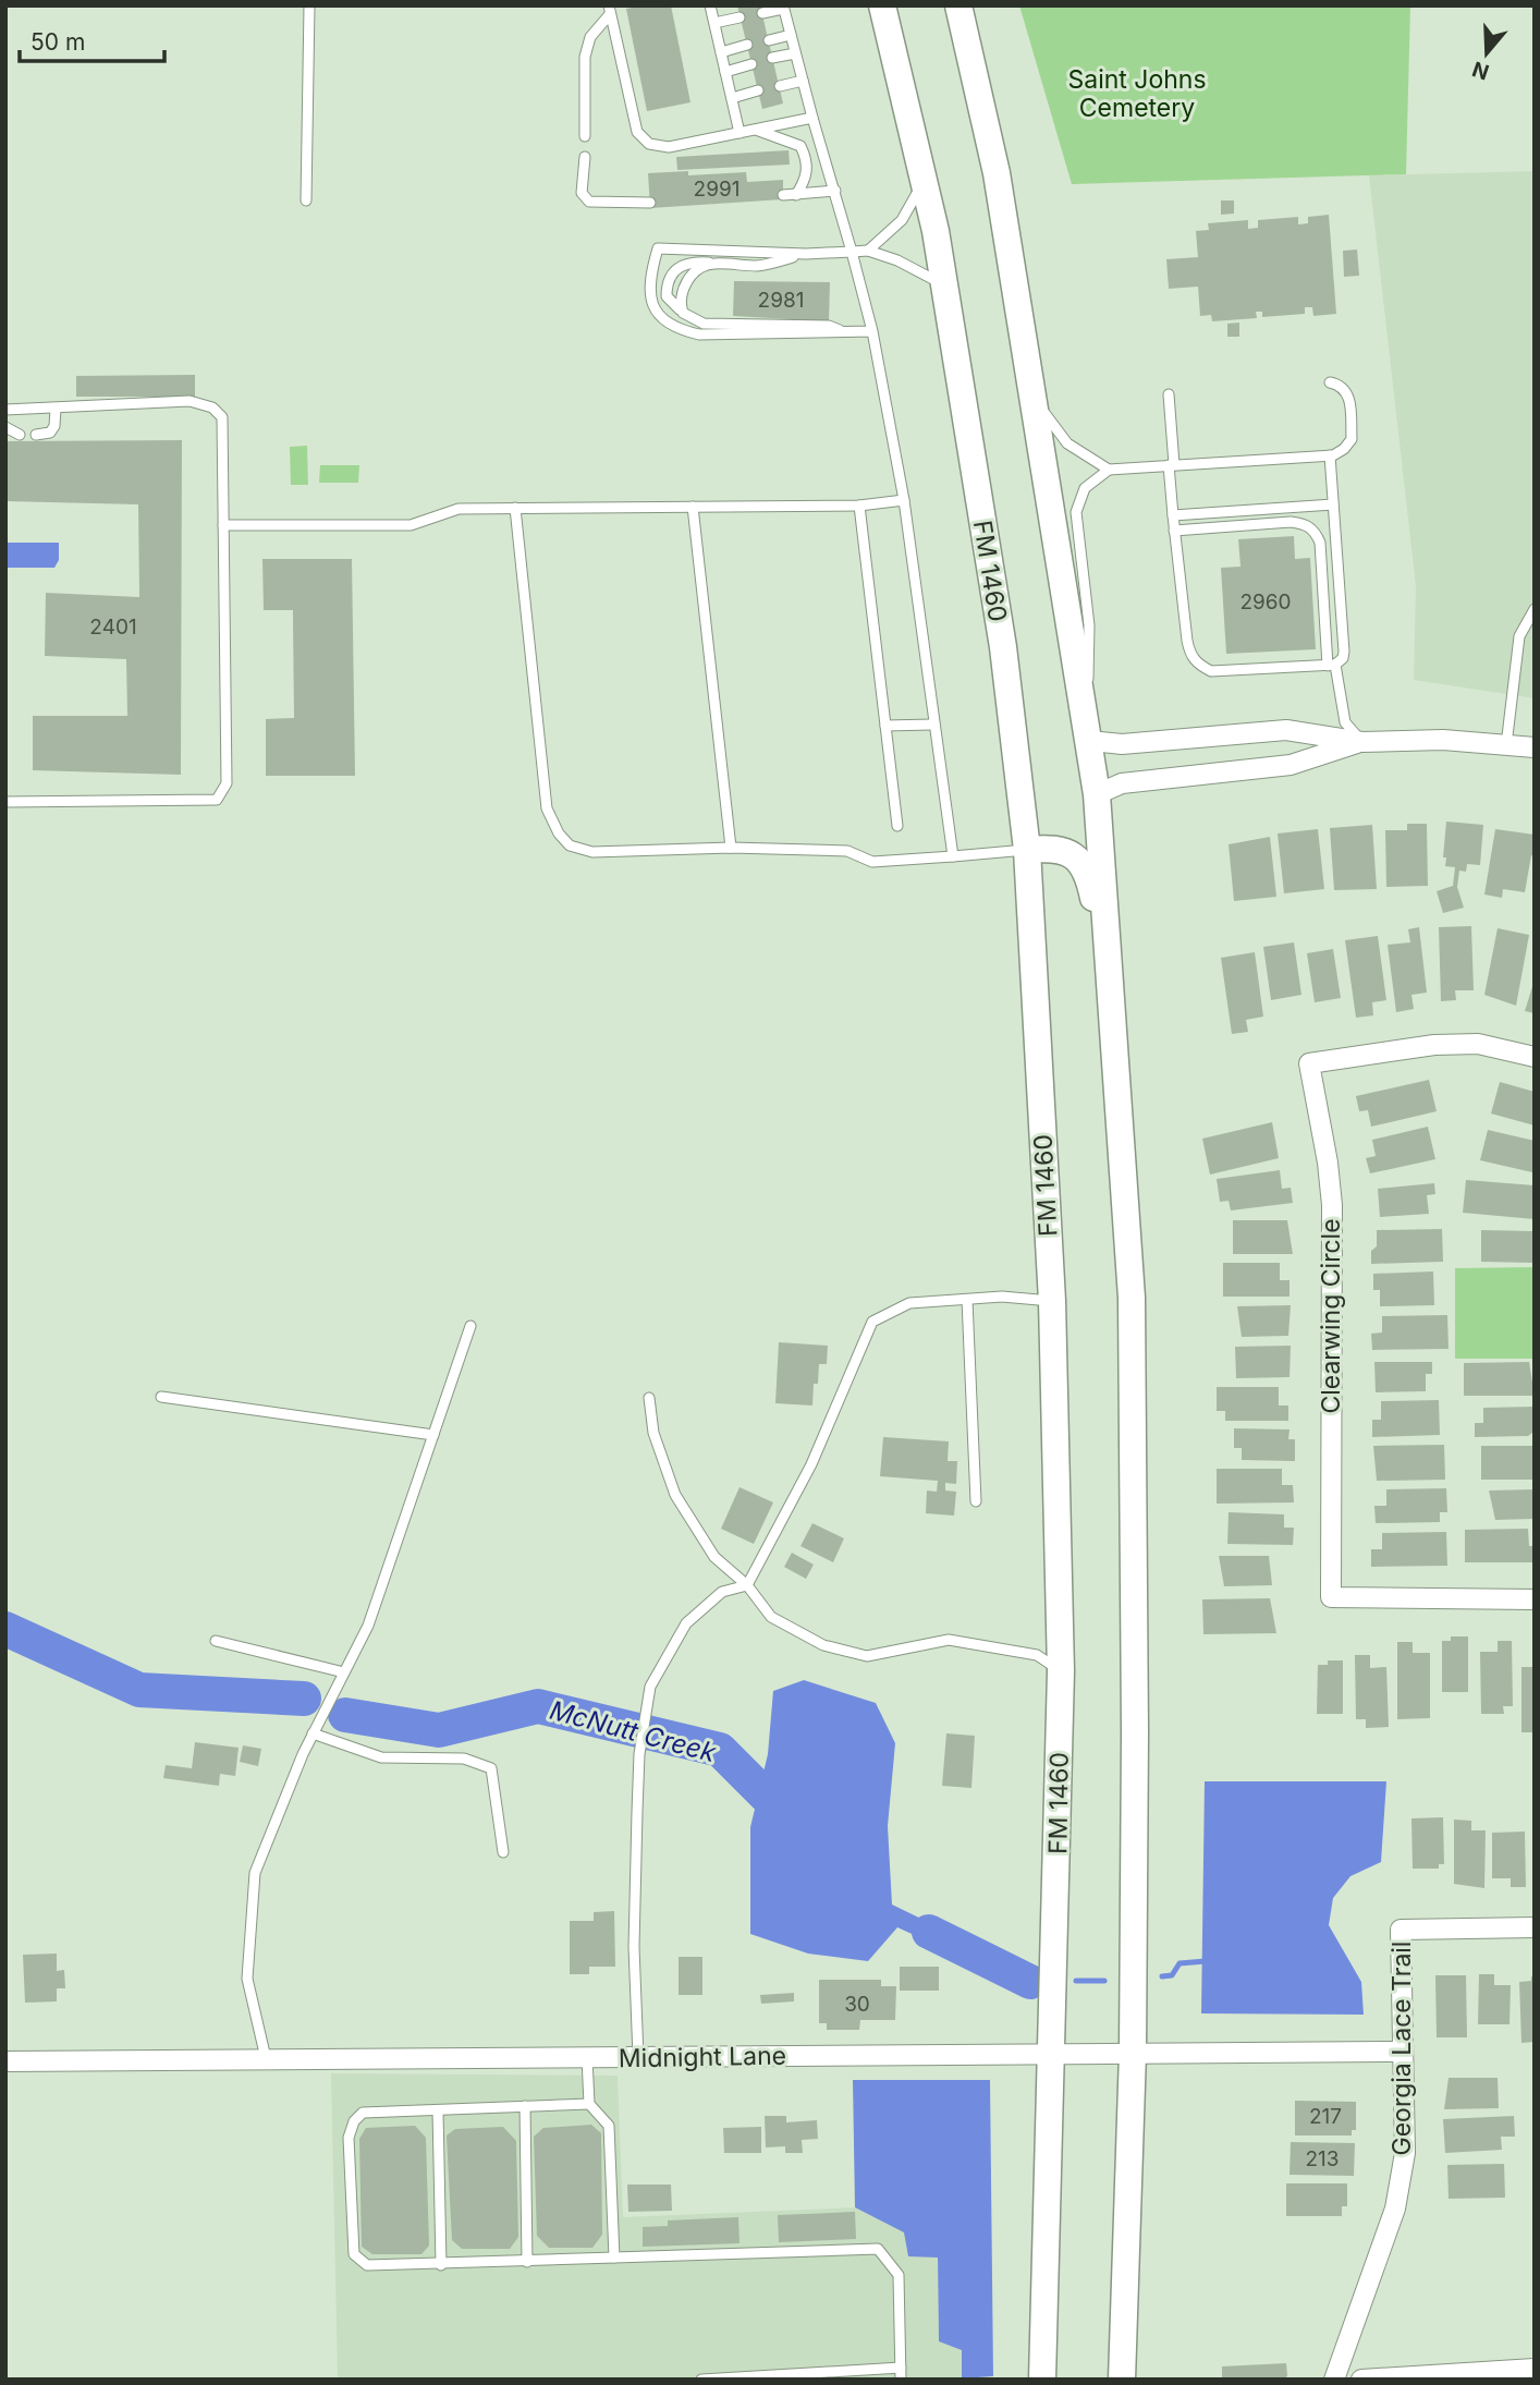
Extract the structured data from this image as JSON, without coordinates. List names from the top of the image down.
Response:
{
  "streets": {
    "main road": ["FM 1460"],
    "street": ["Clearwing Circle", "Georgia Lace Trail", "Midnight Lane"]
  },
  "crossings": [
    ["FM 1460", "Midnight Lane"],
    ["Georgia Lace Trail", "Midnight Lane"]
  ],
  "water": ["McNutt Creek"],
  "parks": ["Saint Johns Cemetery"],
  "house_numbers": [
    "2991",
    "2981",
    "2960",
    "2401",
    "30",
    "217",
    "213"
  ],
  "scale_bar": "50 m",
  "north": "bottom"
}
